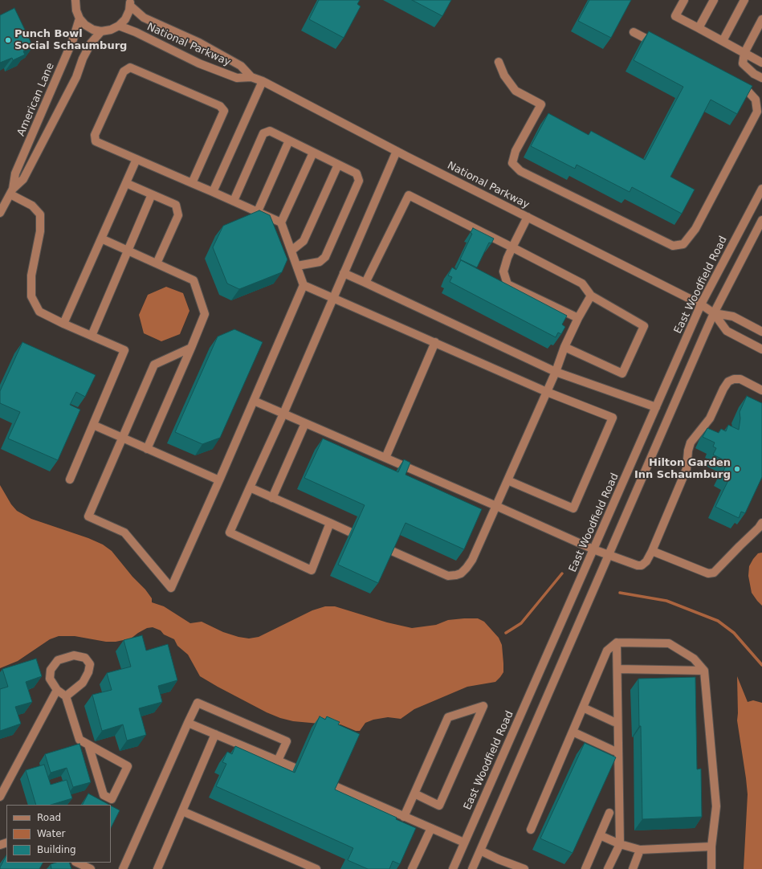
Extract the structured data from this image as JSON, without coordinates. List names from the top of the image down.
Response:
{
  "streets": {
    "street": ["National Parkway", "American Lane", "East Woodfield Road"]
  },
  "crossings": [
    ["National Parkway", "East Woodfield Road"]
  ],
  "places": ["Punch Bowl Social Schaumburg", "Hilton Garden Inn Schaumburg"],
  "legend": ["Road", "Water", "Building"]
}
